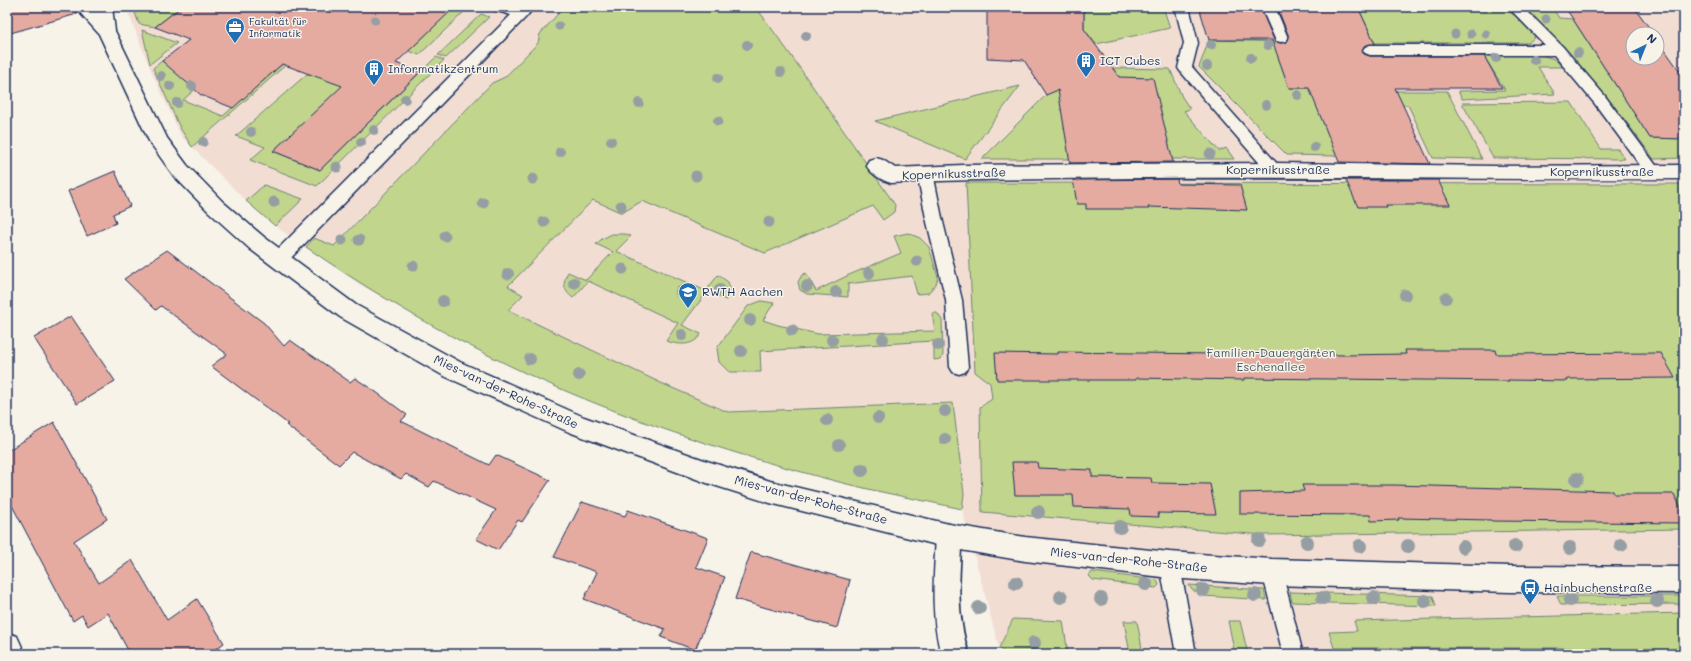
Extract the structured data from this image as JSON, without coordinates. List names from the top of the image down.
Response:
{
  "streets": {
    "street": ["Kopernikusstraße", "Mies-van-der-Rohe-Straße"]
  },
  "parks": ["Familien-Dauergärten Eschenallee"],
  "places": {
    "office": ["Fakultät für Informatik"],
    "building": ["ICT Cubes", "Informatikzentrum"],
    "school or university": ["RWTH Aachen"],
    "bus stop": ["Hainbuchenstraße"]
  },
  "north": "top right"
}
